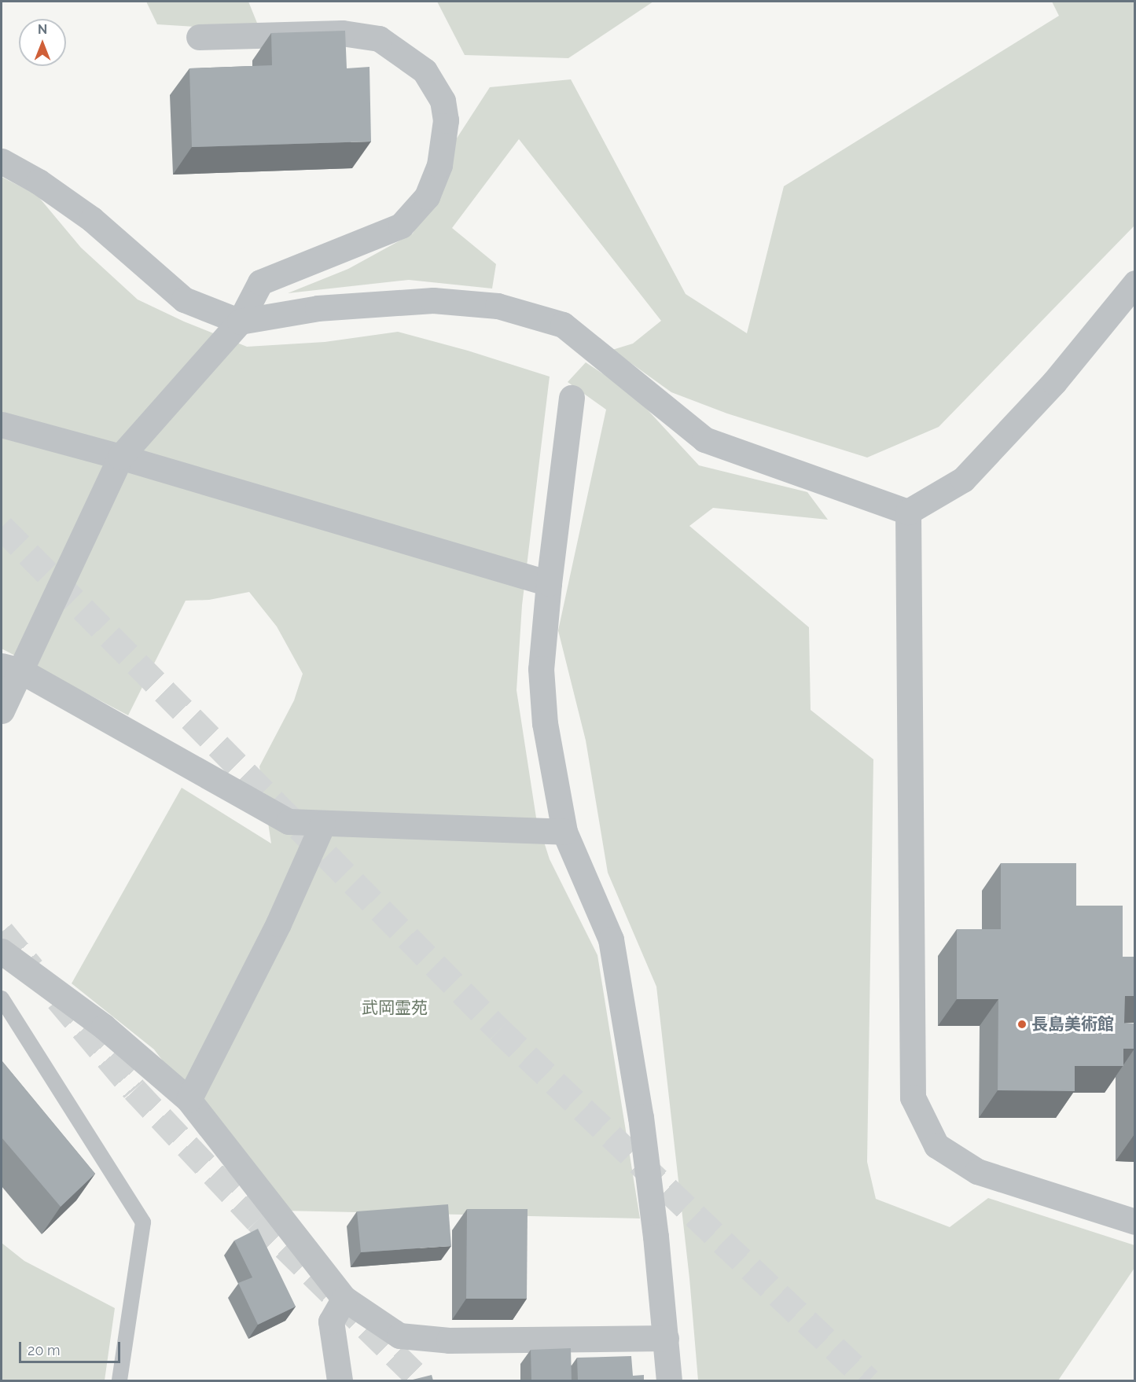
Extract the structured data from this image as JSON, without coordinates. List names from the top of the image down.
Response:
{
  "parks": ["武岡霊苑"],
  "places": ["長島美術館"],
  "scale_bar": "20 m",
  "north": "top"
}
